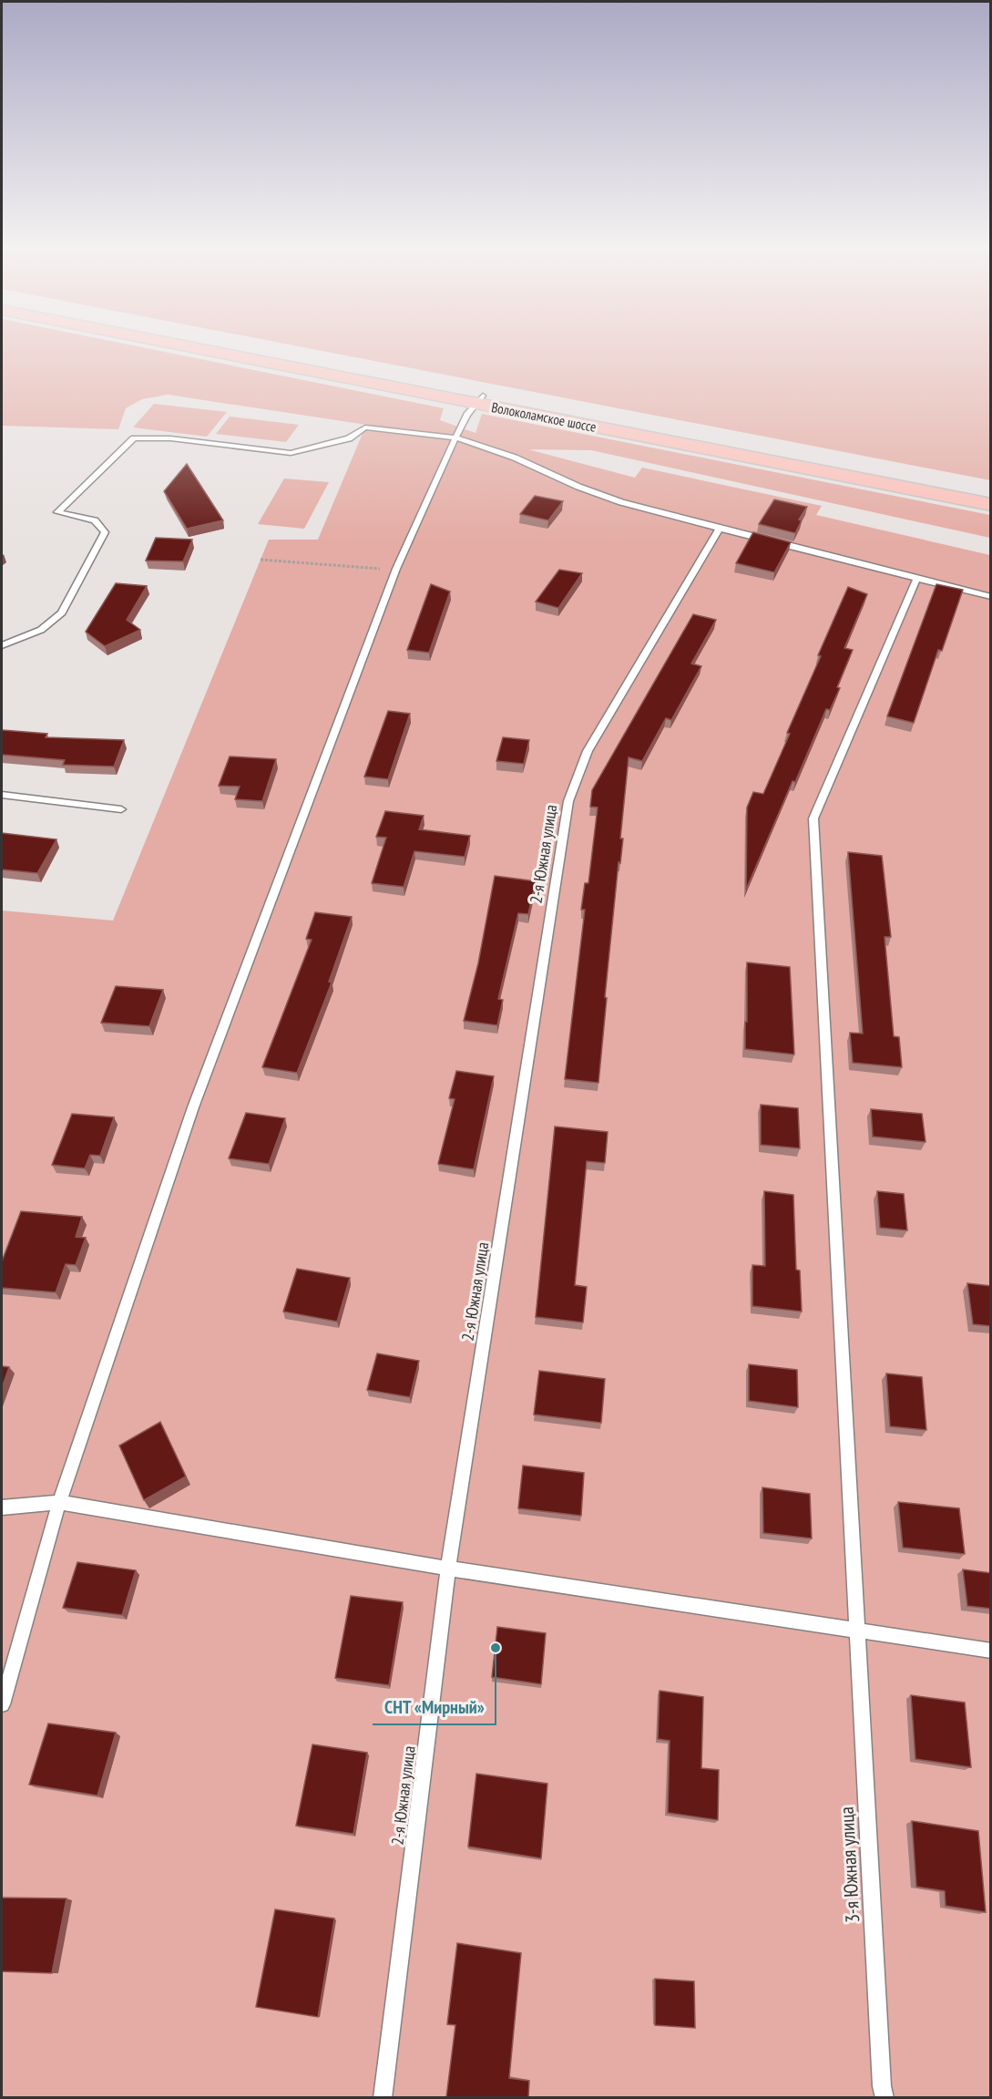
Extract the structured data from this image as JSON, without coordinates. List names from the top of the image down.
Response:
{
  "streets": {
    "main road": ["Волоколамское шоссе"],
    "lane": ["2-я Южная улица", "3-я Южная улица"]
  },
  "places": ["СНТ «Мирный»"]
}
